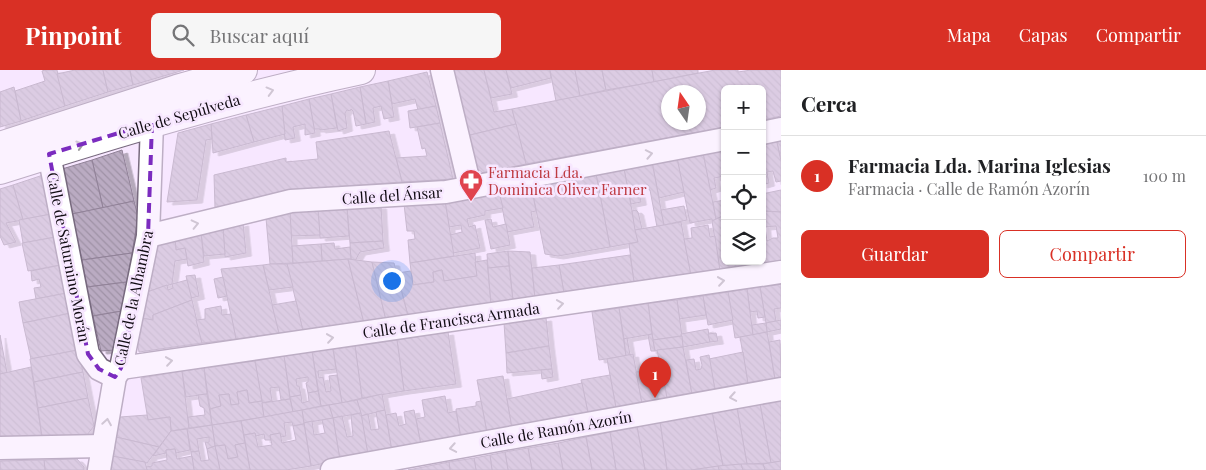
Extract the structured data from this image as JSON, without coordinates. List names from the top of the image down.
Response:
{
  "streets": {
    "street": [
      "Calle de Sepúlveda",
      "Calle del Ánsar",
      "Calle de Saturnino Morán",
      "Calle de la Alhambra",
      "Calle de Francisca Armada",
      "Calle de Ramón Azorín"
    ]
  },
  "crossings": [
    ["Calle de Sepúlveda", "Calle de Saturnino Morán"],
    ["Calle de Sepúlveda", "Calle de la Alhambra"],
    ["Calle del Ánsar", "Calle de la Alhambra"],
    ["Calle de Saturnino Morán", "Calle de la Alhambra"],
    ["Calle de Saturnino Morán", "Calle de Francisca Armada"],
    ["Calle de la Alhambra", "Calle de Francisca Armada"]
  ],
  "one_way": ["Calle del Ánsar", "Calle de Francisca Armada", "Calle de Ramón Azorín"],
  "places": {
    "pharmacy": ["Farmacia Lda. Dominica Oliver Farner"]
  },
  "north": "top",
  "page": {
    "header": "Pinpoint",
    "search": "Buscar aquí",
    "nav": ["Mapa", "Capas", "Compartir"],
    "heading": "Cerca",
    "map_buttons": ["+", "−"],
    "list": [
      {
        "mark": "1",
        "name": "Farmacia Lda. Marina Iglesias",
        "note": "Farmacia · Calle de Ramón Azorín",
        "value": "100 m"
      }
    ],
    "buttons": ["Guardar", "Compartir"],
    "pins": "1"
  }
}
